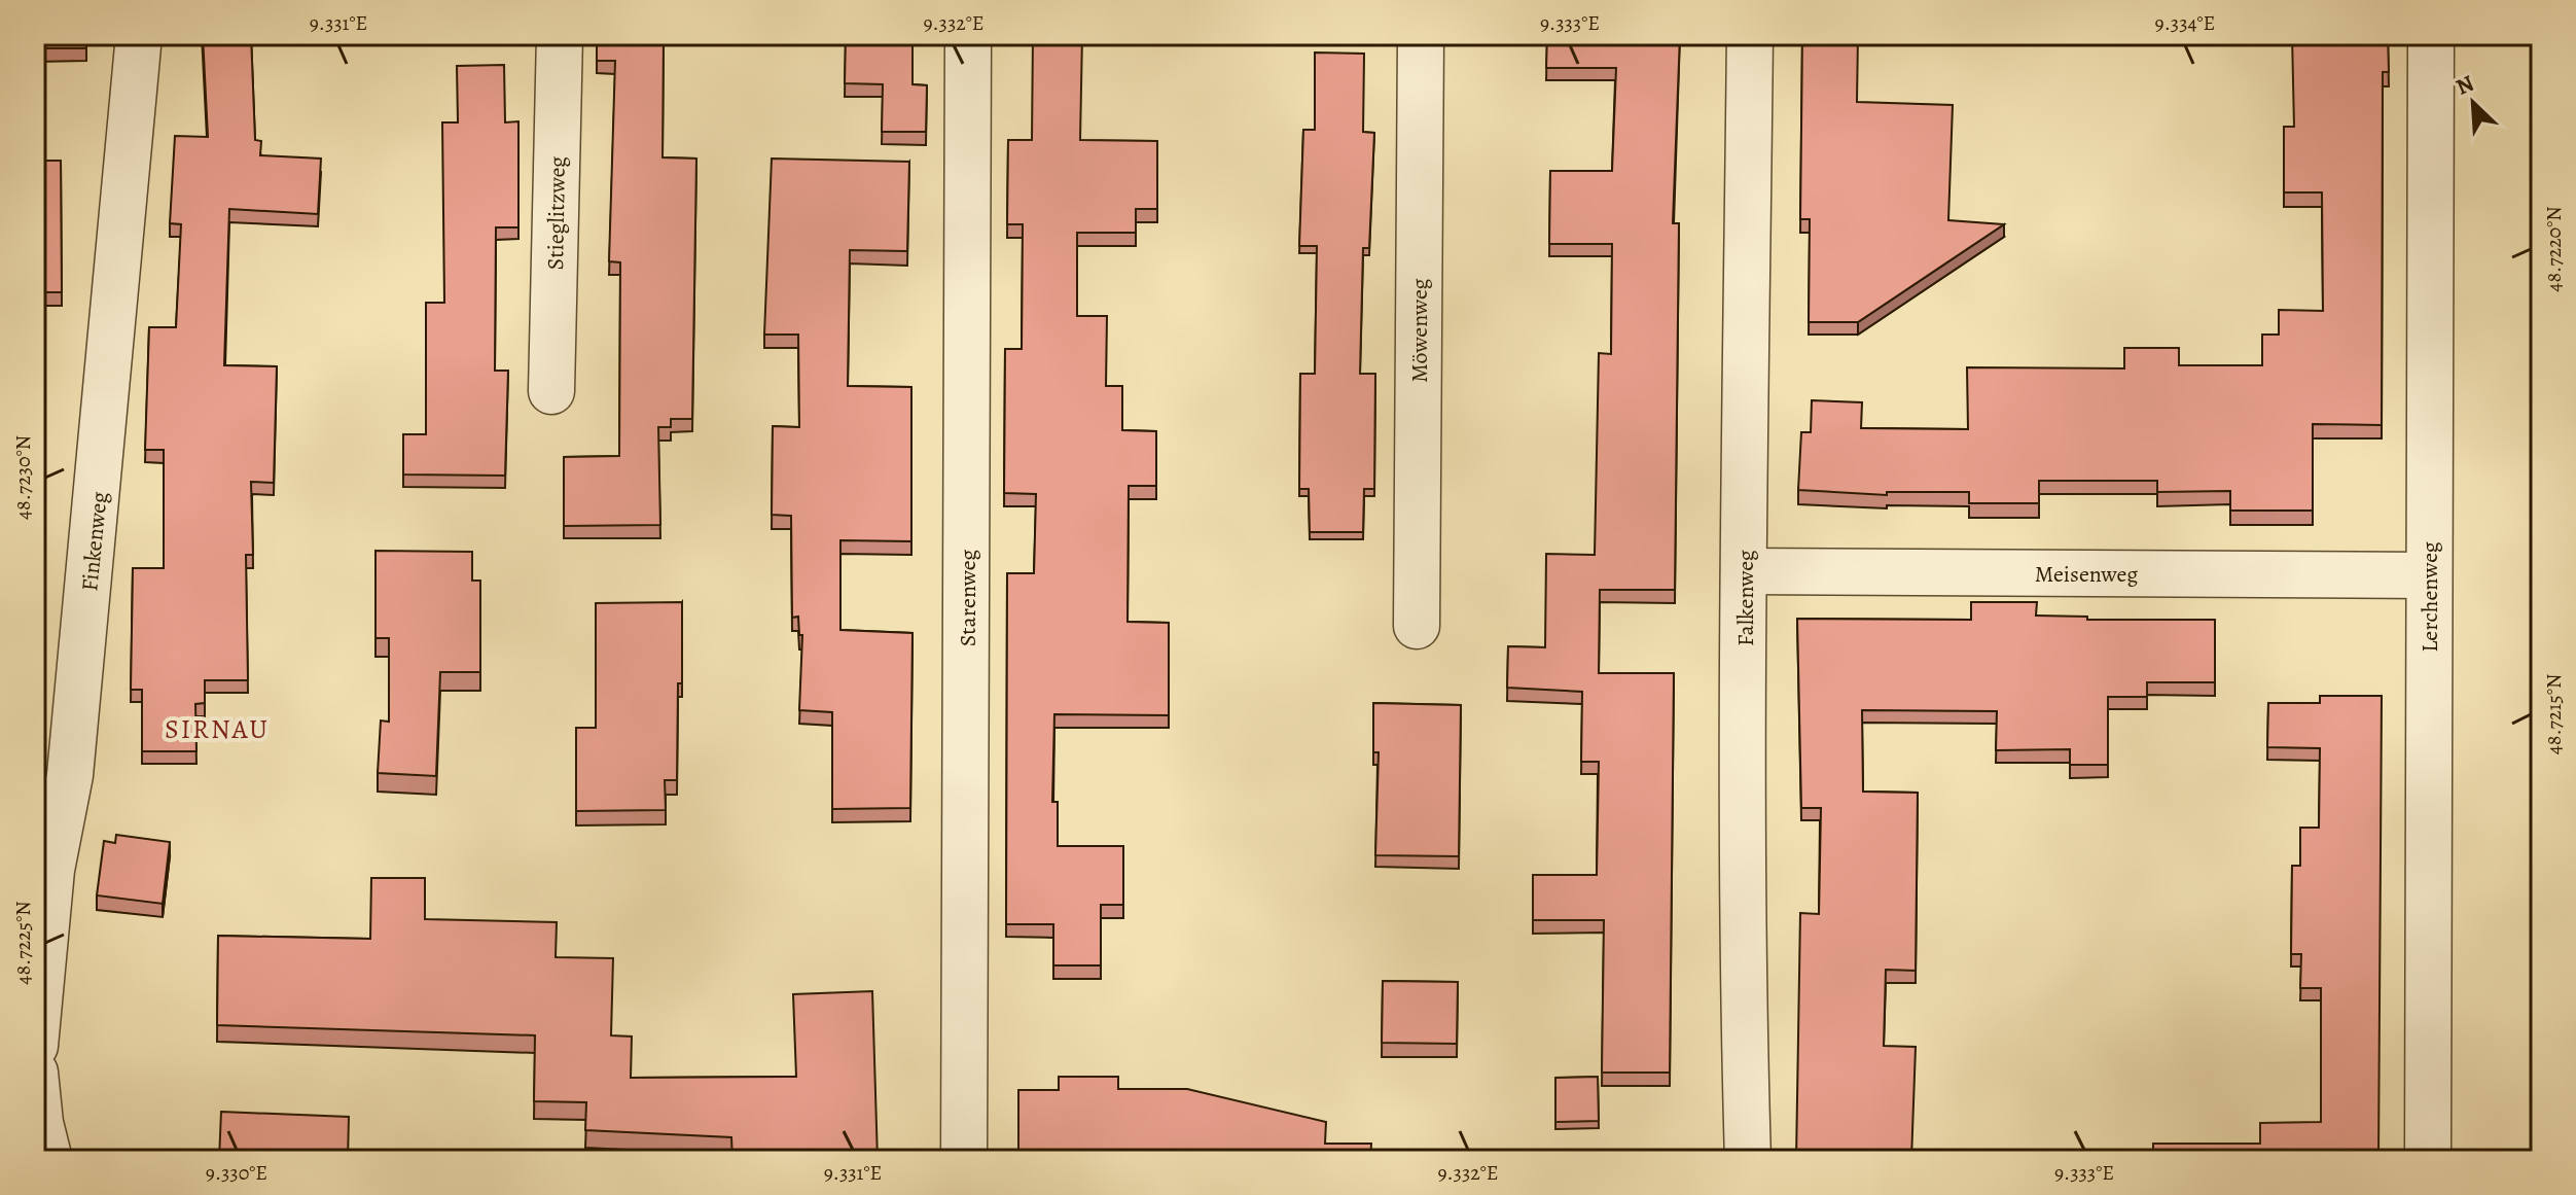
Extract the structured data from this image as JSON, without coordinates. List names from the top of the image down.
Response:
{
  "streets": {
    "street": [
      "Stieglitzweg",
      "Möwenweg",
      "Finkenweg",
      "Meisenweg",
      "Lerchenweg",
      "Starenweg",
      "Falkenweg"
    ]
  },
  "crossings": [
    ["Meisenweg", "Lerchenweg"],
    ["Meisenweg", "Falkenweg"]
  ],
  "districts": ["SIRNAU"],
  "north": "top left",
  "coordinates": [
    "9.331°E",
    "9.332°E",
    "9.333°E",
    "9.334°E",
    "48.7220°N",
    "48.7230°N",
    "48.7215°N",
    "48.7225°N",
    "9.330°E"
  ]
}
